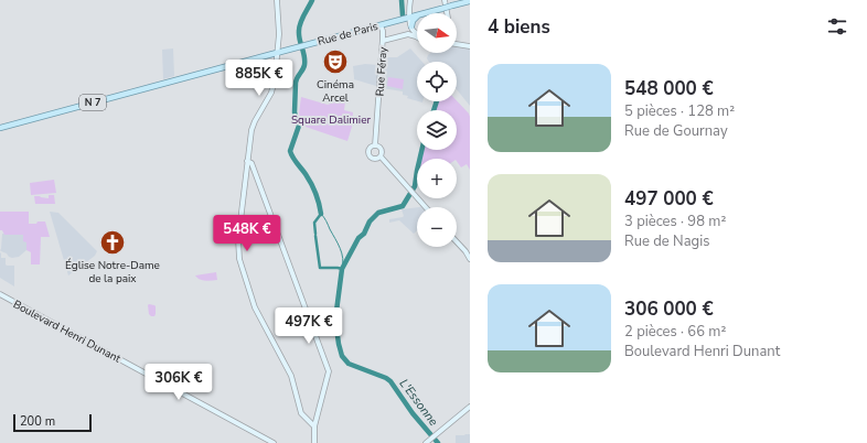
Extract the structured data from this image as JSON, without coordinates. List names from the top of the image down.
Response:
{
  "streets": {
    "main road": ["Rue de Paris", "N 7"],
    "street": ["Rue Féray", "Boulevard Henri Dunant"]
  },
  "crossings": [
    ["Rue de Paris", "Rue Féray"],
    ["Rue de Paris", "N 7"]
  ],
  "water": ["L'Essonne"],
  "parks": ["Square Dalimier"],
  "places": {
    "theatre": ["Cinéma Arcel"],
    "church": ["Église Notre-Dame de la paix"]
  },
  "scale_bar": "200 m",
  "north": "right",
  "page": {
    "heading": "4 biens",
    "map_buttons": ["+", "−"],
    "list": [
      {
        "name": "548 000 €",
        "note": "5 pièces · 128 m² · Rue de Gournay"
      },
      {
        "name": "497 000 €",
        "note": "3 pièces · 98 m² · Rue de Nagis"
      },
      {
        "name": "306 000 €",
        "note": "2 pièces · 66 m² · Boulevard Henri Dunant"
      }
    ],
    "price": [
      "885K €",
      "548K €",
      "497K €",
      "306K €"
    ],
    "scale": "200 m"
  }
}
